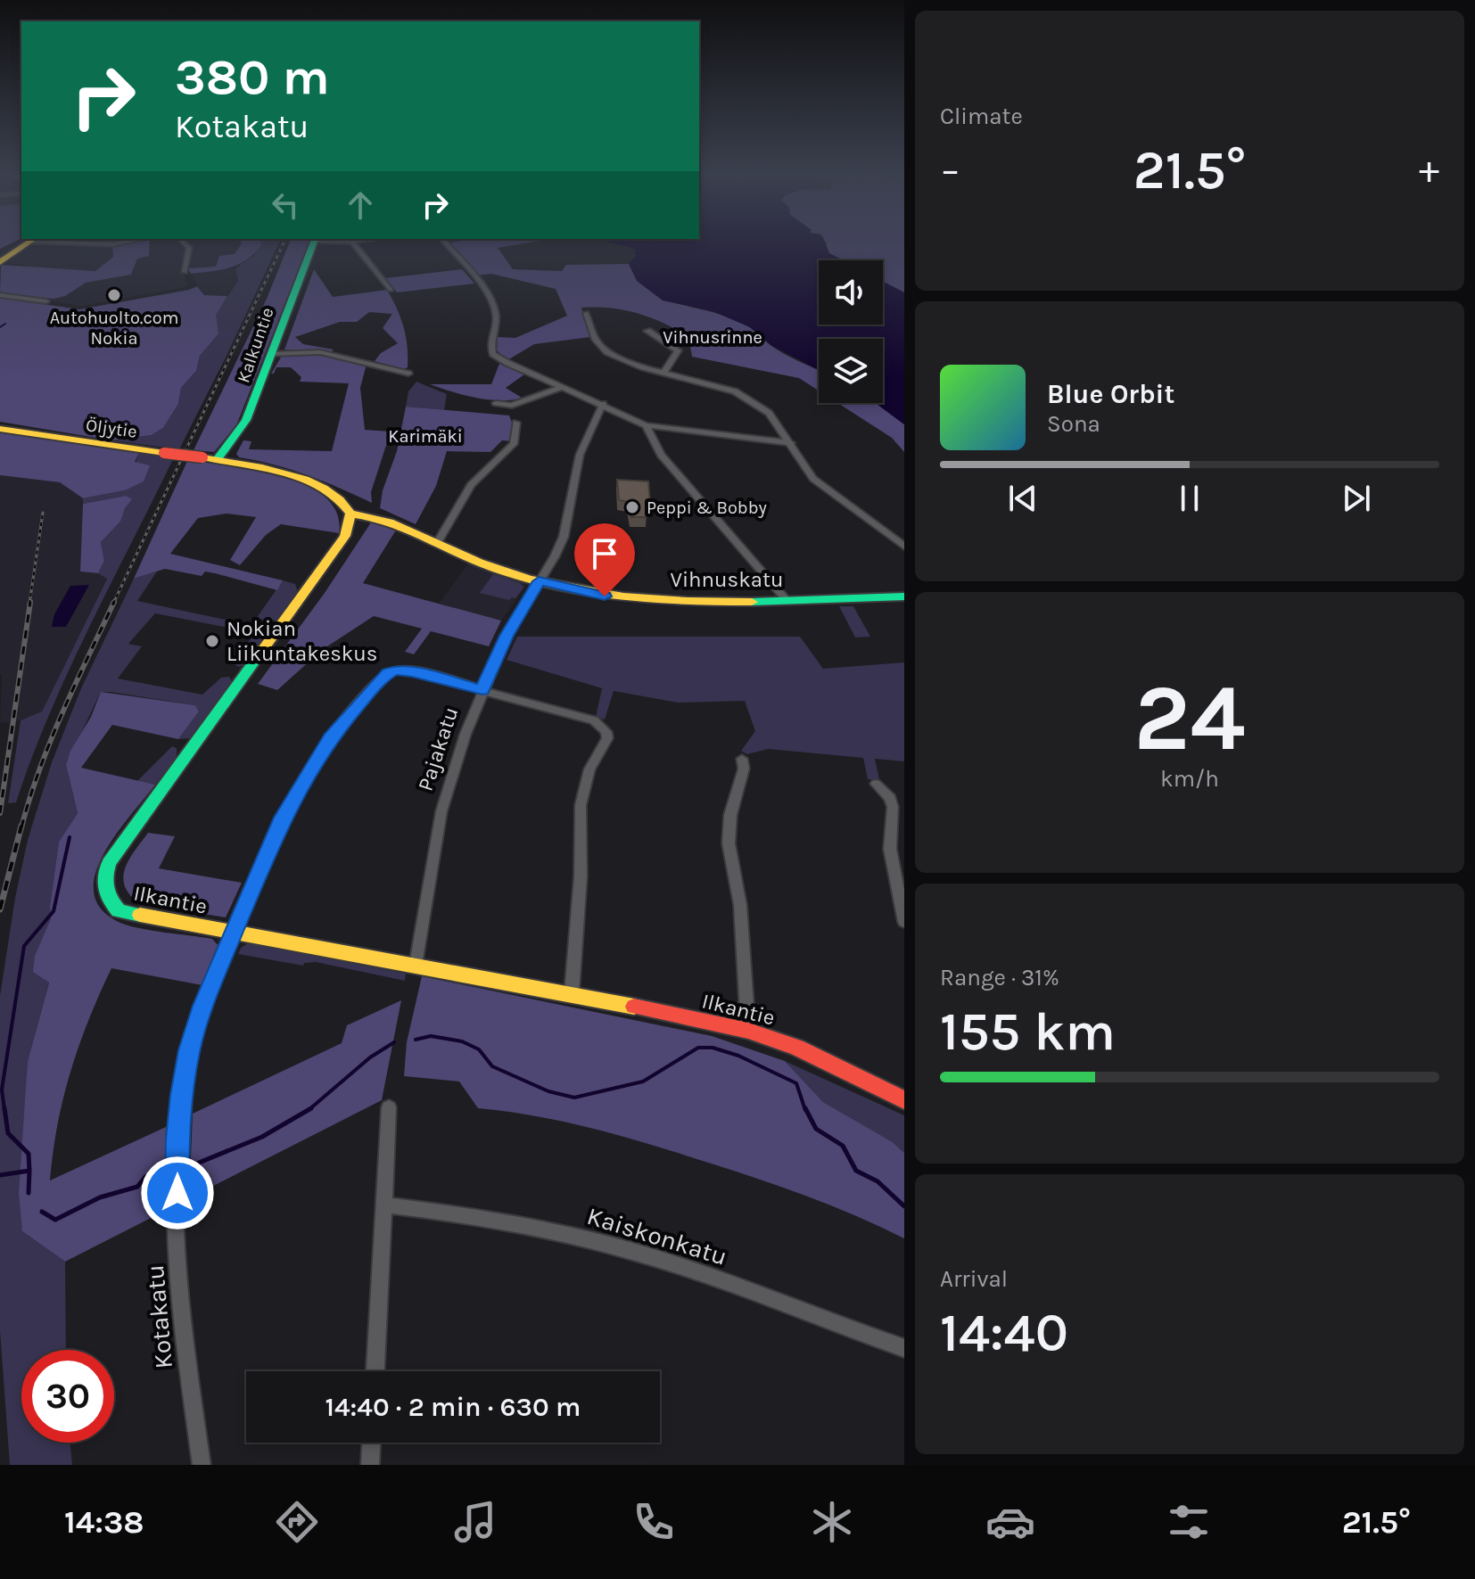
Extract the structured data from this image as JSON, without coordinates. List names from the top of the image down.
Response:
{
  "streets": {
    "main road": [
      "Kalkuntie",
      "Öljytie",
      "Vihnuskatu",
      "Ilkantie"
    ],
    "street": ["Pajakatu", "Kaiskonkatu", "Kotakatu"]
  },
  "crossings": [
    ["Kalkuntie", "Öljytie"],
    ["Vihnuskatu", "Pajakatu"],
    ["Vihnuskatu", "Ilkantie"],
    ["Pajakatu", "Ilkantie"],
    ["Pajakatu", "Kotakatu"],
    ["Ilkantie", "Kotakatu"]
  ],
  "parks": ["Vihnusrinne", "Karimäki"],
  "places": ["Autohuolto.com Nokia", "Peppi & Bobby", "Nokian Liikuntakeskus"],
  "page": {
    "tile": [
      "Climate",
      ["24", "km/h"],
      ["Range · 31%", "155 km"],
      ["Arrival", "14:40"]
    ],
    "turn": ["380 m", "Kotakatu"],
    "heat": ["−", "21.5°", "+"],
    "song": ["Blue Orbit", "Sona"],
    "limit": "30",
    "trip": "14:40 · 2 min · 630 m",
    "tabs": ["14:38", "21.5°"]
  }
}
